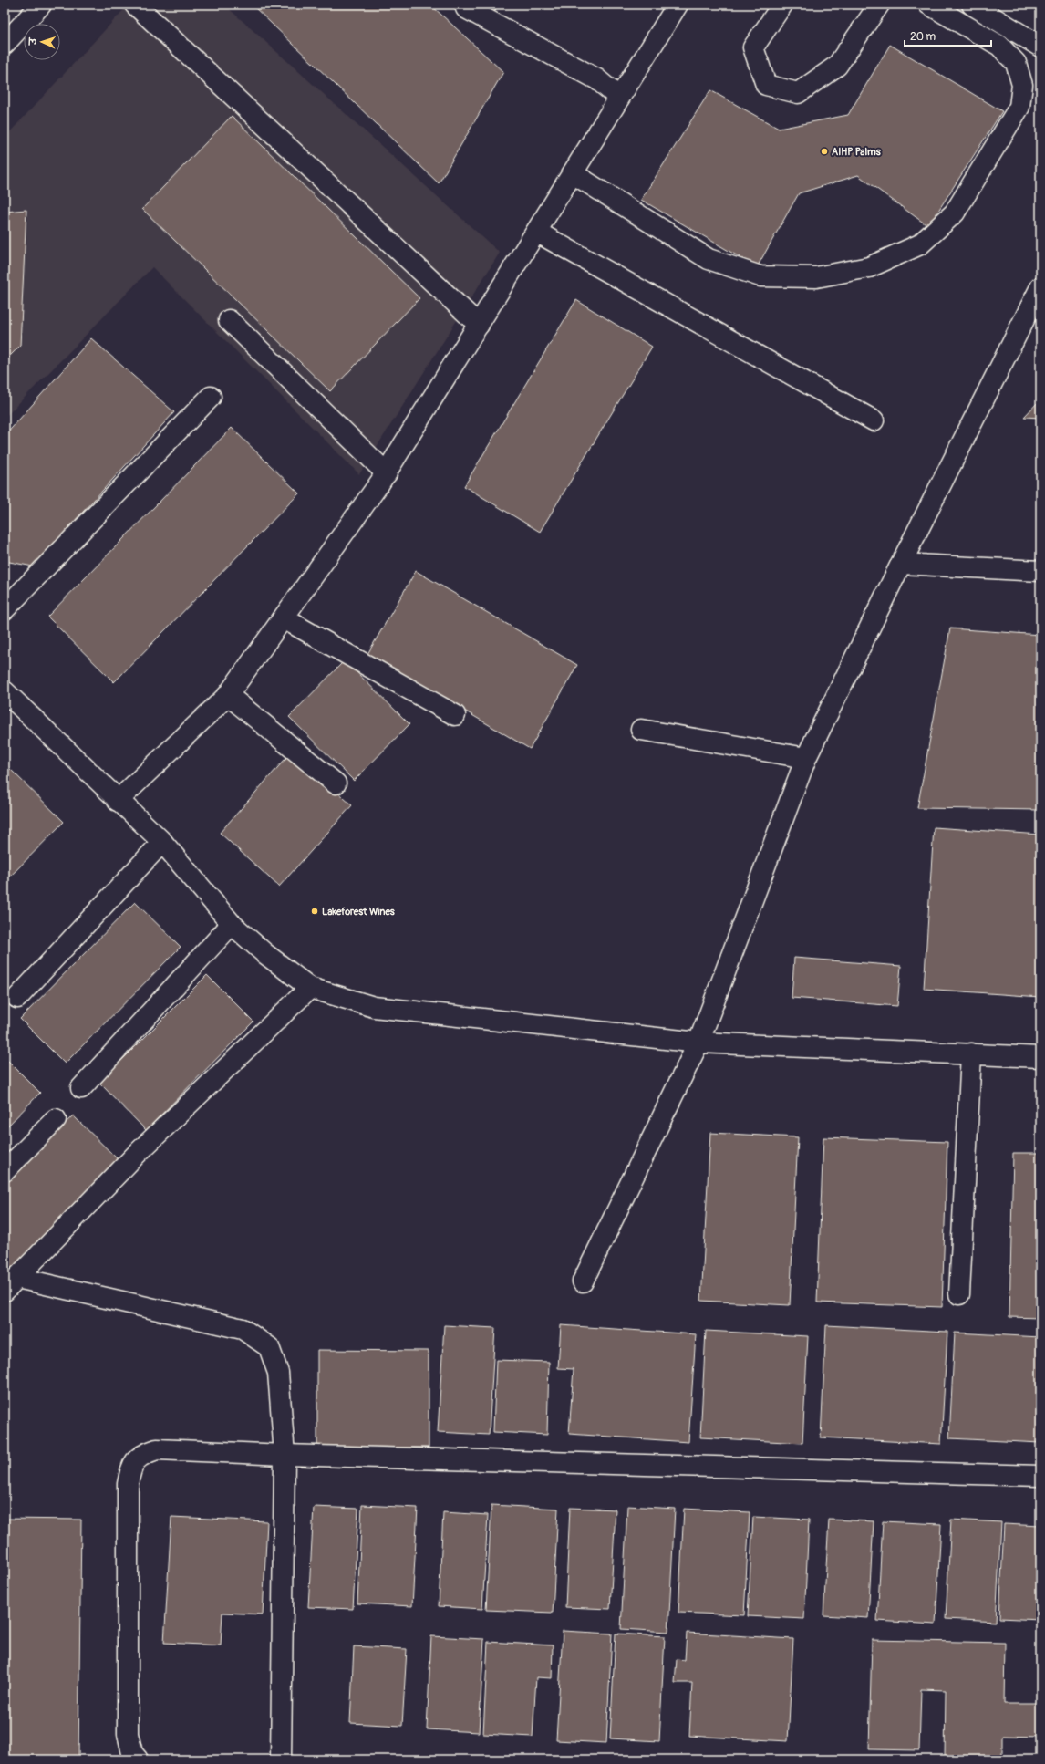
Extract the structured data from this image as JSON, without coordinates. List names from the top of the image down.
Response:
{
  "places": ["AIHP Palms", "Lakeforest Wines"],
  "scale_bar": "20 m",
  "north": "left"
}
